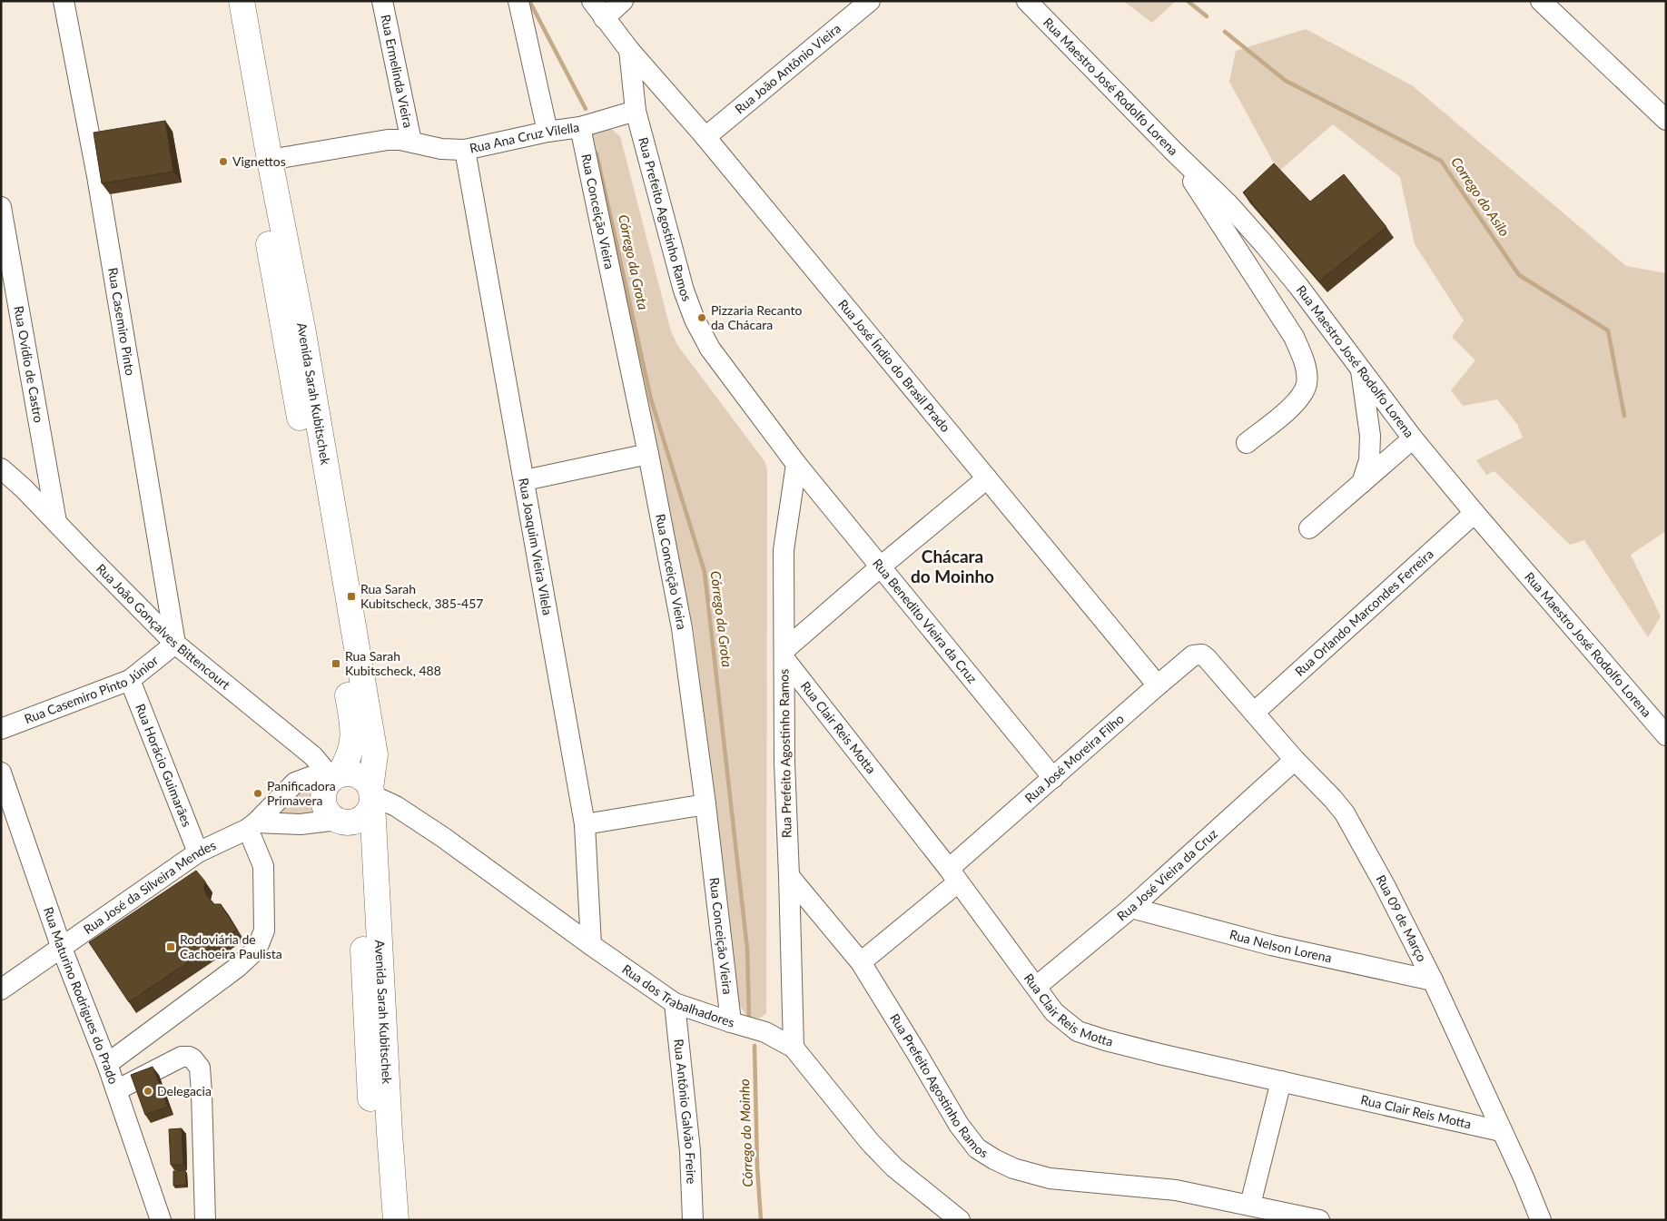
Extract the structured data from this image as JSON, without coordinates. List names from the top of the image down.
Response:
{
  "streets": {
    "main road": ["Avenida Sarah Kubitschek"],
    "street": [
      "Rua João Antônio Vieira",
      "Rua Ermelinda Vieira",
      "Rua Maestro José Rodolfo Lorena",
      "Rua Ana Cruz Vilella",
      "Rua Conceição Vieira",
      "Rua Prefeito Agostinho Ramos",
      "Rua Casemiro Pinto",
      "Rua Ovídio de Castro",
      "Rua José Índio do Brasil Prado",
      "Rua Joaquim Vieira Vilela",
      "Rua Orlando Marcondes Ferreira",
      "Rua Benedito Vieira da Cruz",
      "Rua João Gonçalves Bittencourt",
      "Rua Casemiro Pinto Júnior",
      "Rua Clair Reis Motta",
      "Rua José Moreira Filho",
      "Rua Horácio Guimarães",
      "Rua José Vieira da Cruz",
      "Rua José da Silveira Mendes",
      "Rua 09 de Março",
      "Rua Nelson Lorena",
      "Rua dos Trabalhadores",
      "Rua Maturino Rodrigues do Prado",
      "Rua Antônio Galvão Freire"
    ]
  },
  "crossings": [
    ["Rua João Antônio Vieira", "Rua José Índio do Brasil Prado"],
    ["Rua Ermelinda Vieira", "Rua Ana Cruz Vilella"],
    ["Rua Maestro José Rodolfo Lorena", "Rua Orlando Marcondes Ferreira"],
    ["Rua Ana Cruz Vilella", "Rua Conceição Vieira"],
    ["Rua Ana Cruz Vilella", "Rua Prefeito Agostinho Ramos"],
    ["Rua Ana Cruz Vilella", "Avenida Sarah Kubitschek"],
    ["Rua Ana Cruz Vilella", "Rua Joaquim Vieira Vilela"],
    ["Rua Conceição Vieira", "Rua dos Trabalhadores"],
    ["Rua Prefeito Agostinho Ramos", "Rua José Índio do Brasil Prado"],
    ["Rua Prefeito Agostinho Ramos", "Rua Benedito Vieira da Cruz"],
    ["Rua Prefeito Agostinho Ramos", "Rua Clair Reis Motta"],
    ["Rua Prefeito Agostinho Ramos", "Rua José Moreira Filho"],
    ["Rua Casemiro Pinto", "Rua João Gonçalves Bittencourt"],
    ["Rua Casemiro Pinto", "Rua Casemiro Pinto Júnior"],
    ["Rua Ovídio de Castro", "Rua João Gonçalves Bittencourt"],
    ["Rua José Índio do Brasil Prado", "Rua José Moreira Filho"],
    ["Avenida Sarah Kubitschek", "Rua João Gonçalves Bittencourt"],
    ["Avenida Sarah Kubitschek", "Rua dos Trabalhadores"],
    ["Rua Joaquim Vieira Vilela", "Rua dos Trabalhadores"],
    ["Rua Orlando Marcondes Ferreira", "Rua 09 de Março"],
    ["Rua Benedito Vieira da Cruz", "Rua José Moreira Filho"],
    ["Rua João Gonçalves Bittencourt", "Rua Casemiro Pinto Júnior"],
    ["Rua João Gonçalves Bittencourt", "Rua dos Trabalhadores"],
    ["Rua Casemiro Pinto Júnior", "Rua Horácio Guimarães"],
    ["Rua Clair Reis Motta", "Rua José Moreira Filho"],
    ["Rua Clair Reis Motta", "Rua José Vieira da Cruz"],
    ["Rua Clair Reis Motta", "Rua 09 de Março"],
    ["Rua José Moreira Filho", "Rua 09 de Março"],
    ["Rua Horácio Guimarães", "Rua José da Silveira Mendes"],
    ["Rua José Vieira da Cruz", "Rua 09 de Março"],
    ["Rua José Vieira da Cruz", "Rua Nelson Lorena"],
    ["Rua José da Silveira Mendes", "Rua Maturino Rodrigues do Prado"],
    ["Rua 09 de Março", "Rua Nelson Lorena"],
    ["Rua dos Trabalhadores", "Rua Antônio Galvão Freire"]
  ],
  "districts": ["Chácara do Moinho"],
  "water": ["Corrego do Asilo", "Córrego da Grota", "Córrego do Moinho"],
  "places": {
    "other": [
      "Vignettos",
      "Pizzaria Recanto da Chácara",
      "Panificadora Primavera",
      "Delegacia"
    ],
    "transit": ["Rua Sarah Kubitscheck, 385-457", "Rua Sarah Kubitscheck, 488", "Rodoviária de Cachoeira Paulista"]
  }
}
